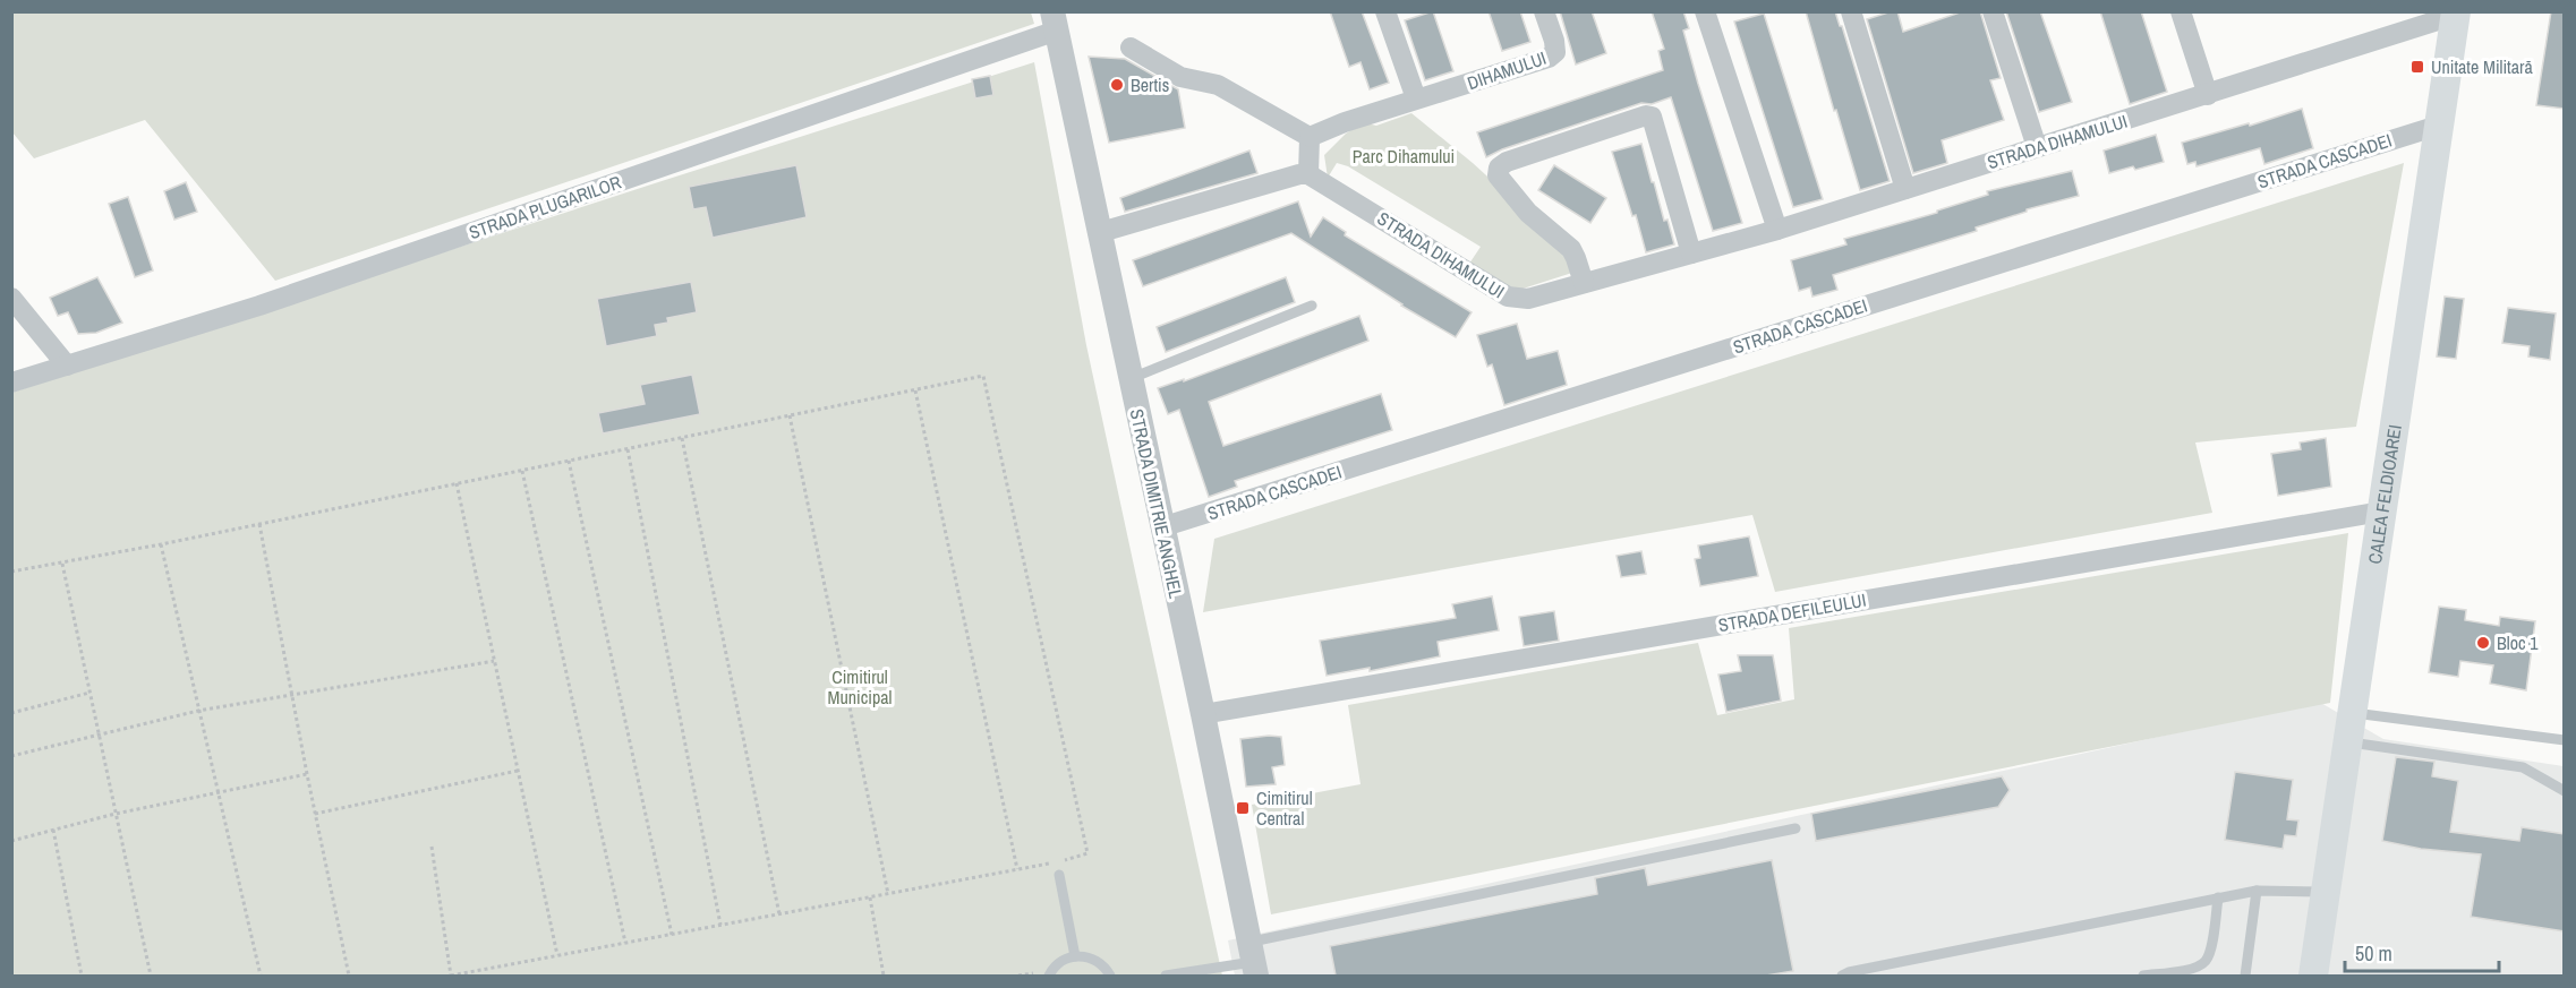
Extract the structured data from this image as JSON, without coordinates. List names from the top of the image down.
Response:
{
  "streets": {
    "main road": ["CALEA FELDIOAREI"],
    "street": [
      "DIHAMULUI",
      "STRADA DIHAMULUI",
      "STRADA CASCADEI",
      "STRADA PLUGARILOR",
      "STRADA DIMITRIE ANGHEL",
      "STRADA DEFILEULUI"
    ]
  },
  "crossings": [
    ["STRADA DIHAMULUI", "CALEA FELDIOAREI"],
    ["STRADA CASCADEI", "CALEA FELDIOAREI"],
    ["STRADA CASCADEI", "STRADA DIMITRIE ANGHEL"],
    ["STRADA PLUGARILOR", "STRADA DIMITRIE ANGHEL"],
    ["CALEA FELDIOAREI", "STRADA DEFILEULUI"],
    ["STRADA DIMITRIE ANGHEL", "STRADA DEFILEULUI"]
  ],
  "parks": ["Parc Dihamului", "Cimitirul Municipal"],
  "places": {
    "transit": ["Unitate Militară", "Cimitirul Central"],
    "other": ["Bertis", "Bloc 1"]
  },
  "scale_bar": "50 m"
}
